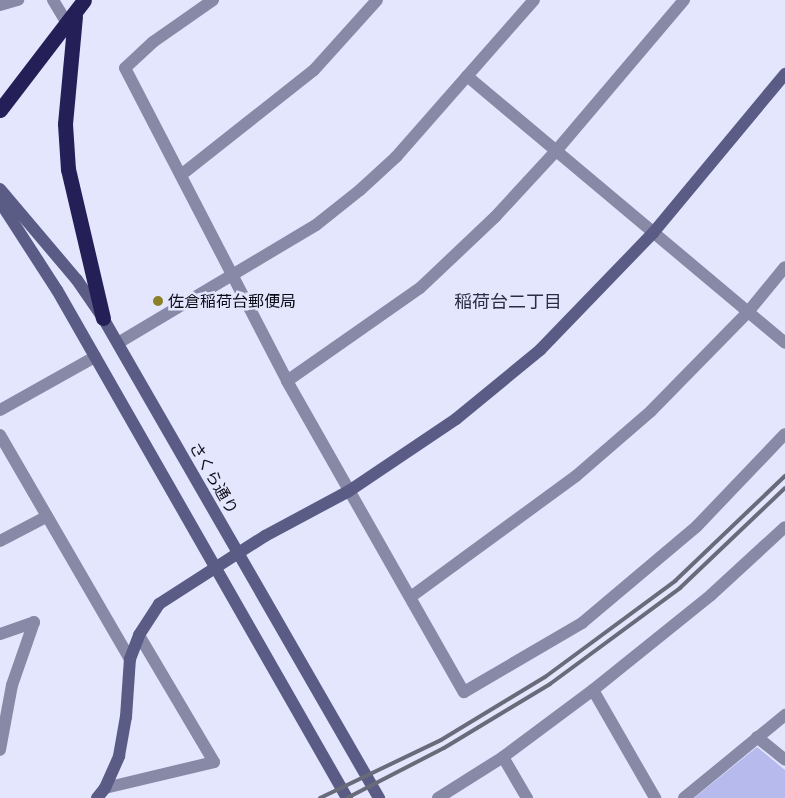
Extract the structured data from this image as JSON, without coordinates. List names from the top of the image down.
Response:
{
  "streets": {
    "street": ["さくら通り"]
  },
  "districts": ["稲荷台二丁目"],
  "places": ["佐倉稲荷台郵便局"]
}
